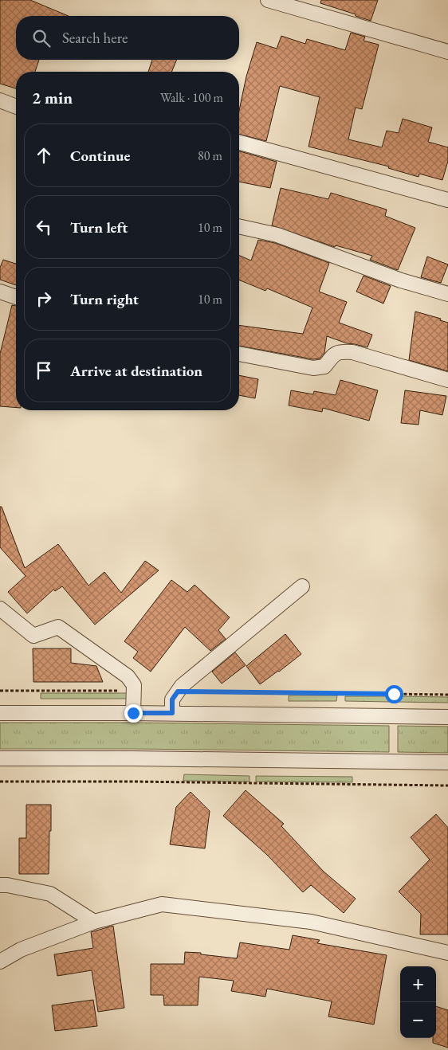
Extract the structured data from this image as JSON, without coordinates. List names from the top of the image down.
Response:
{
  "page": {
    "search": "Search here",
    "heading": ["2 min", "Walk · 100 m"],
    "list": [
      ["Continue", "80 m"],
      ["Turn left", "10 m"],
      ["Turn right", "10 m"],
      "Arrive at destination"
    ],
    "map_buttons": ["+", "−"]
  }
}
